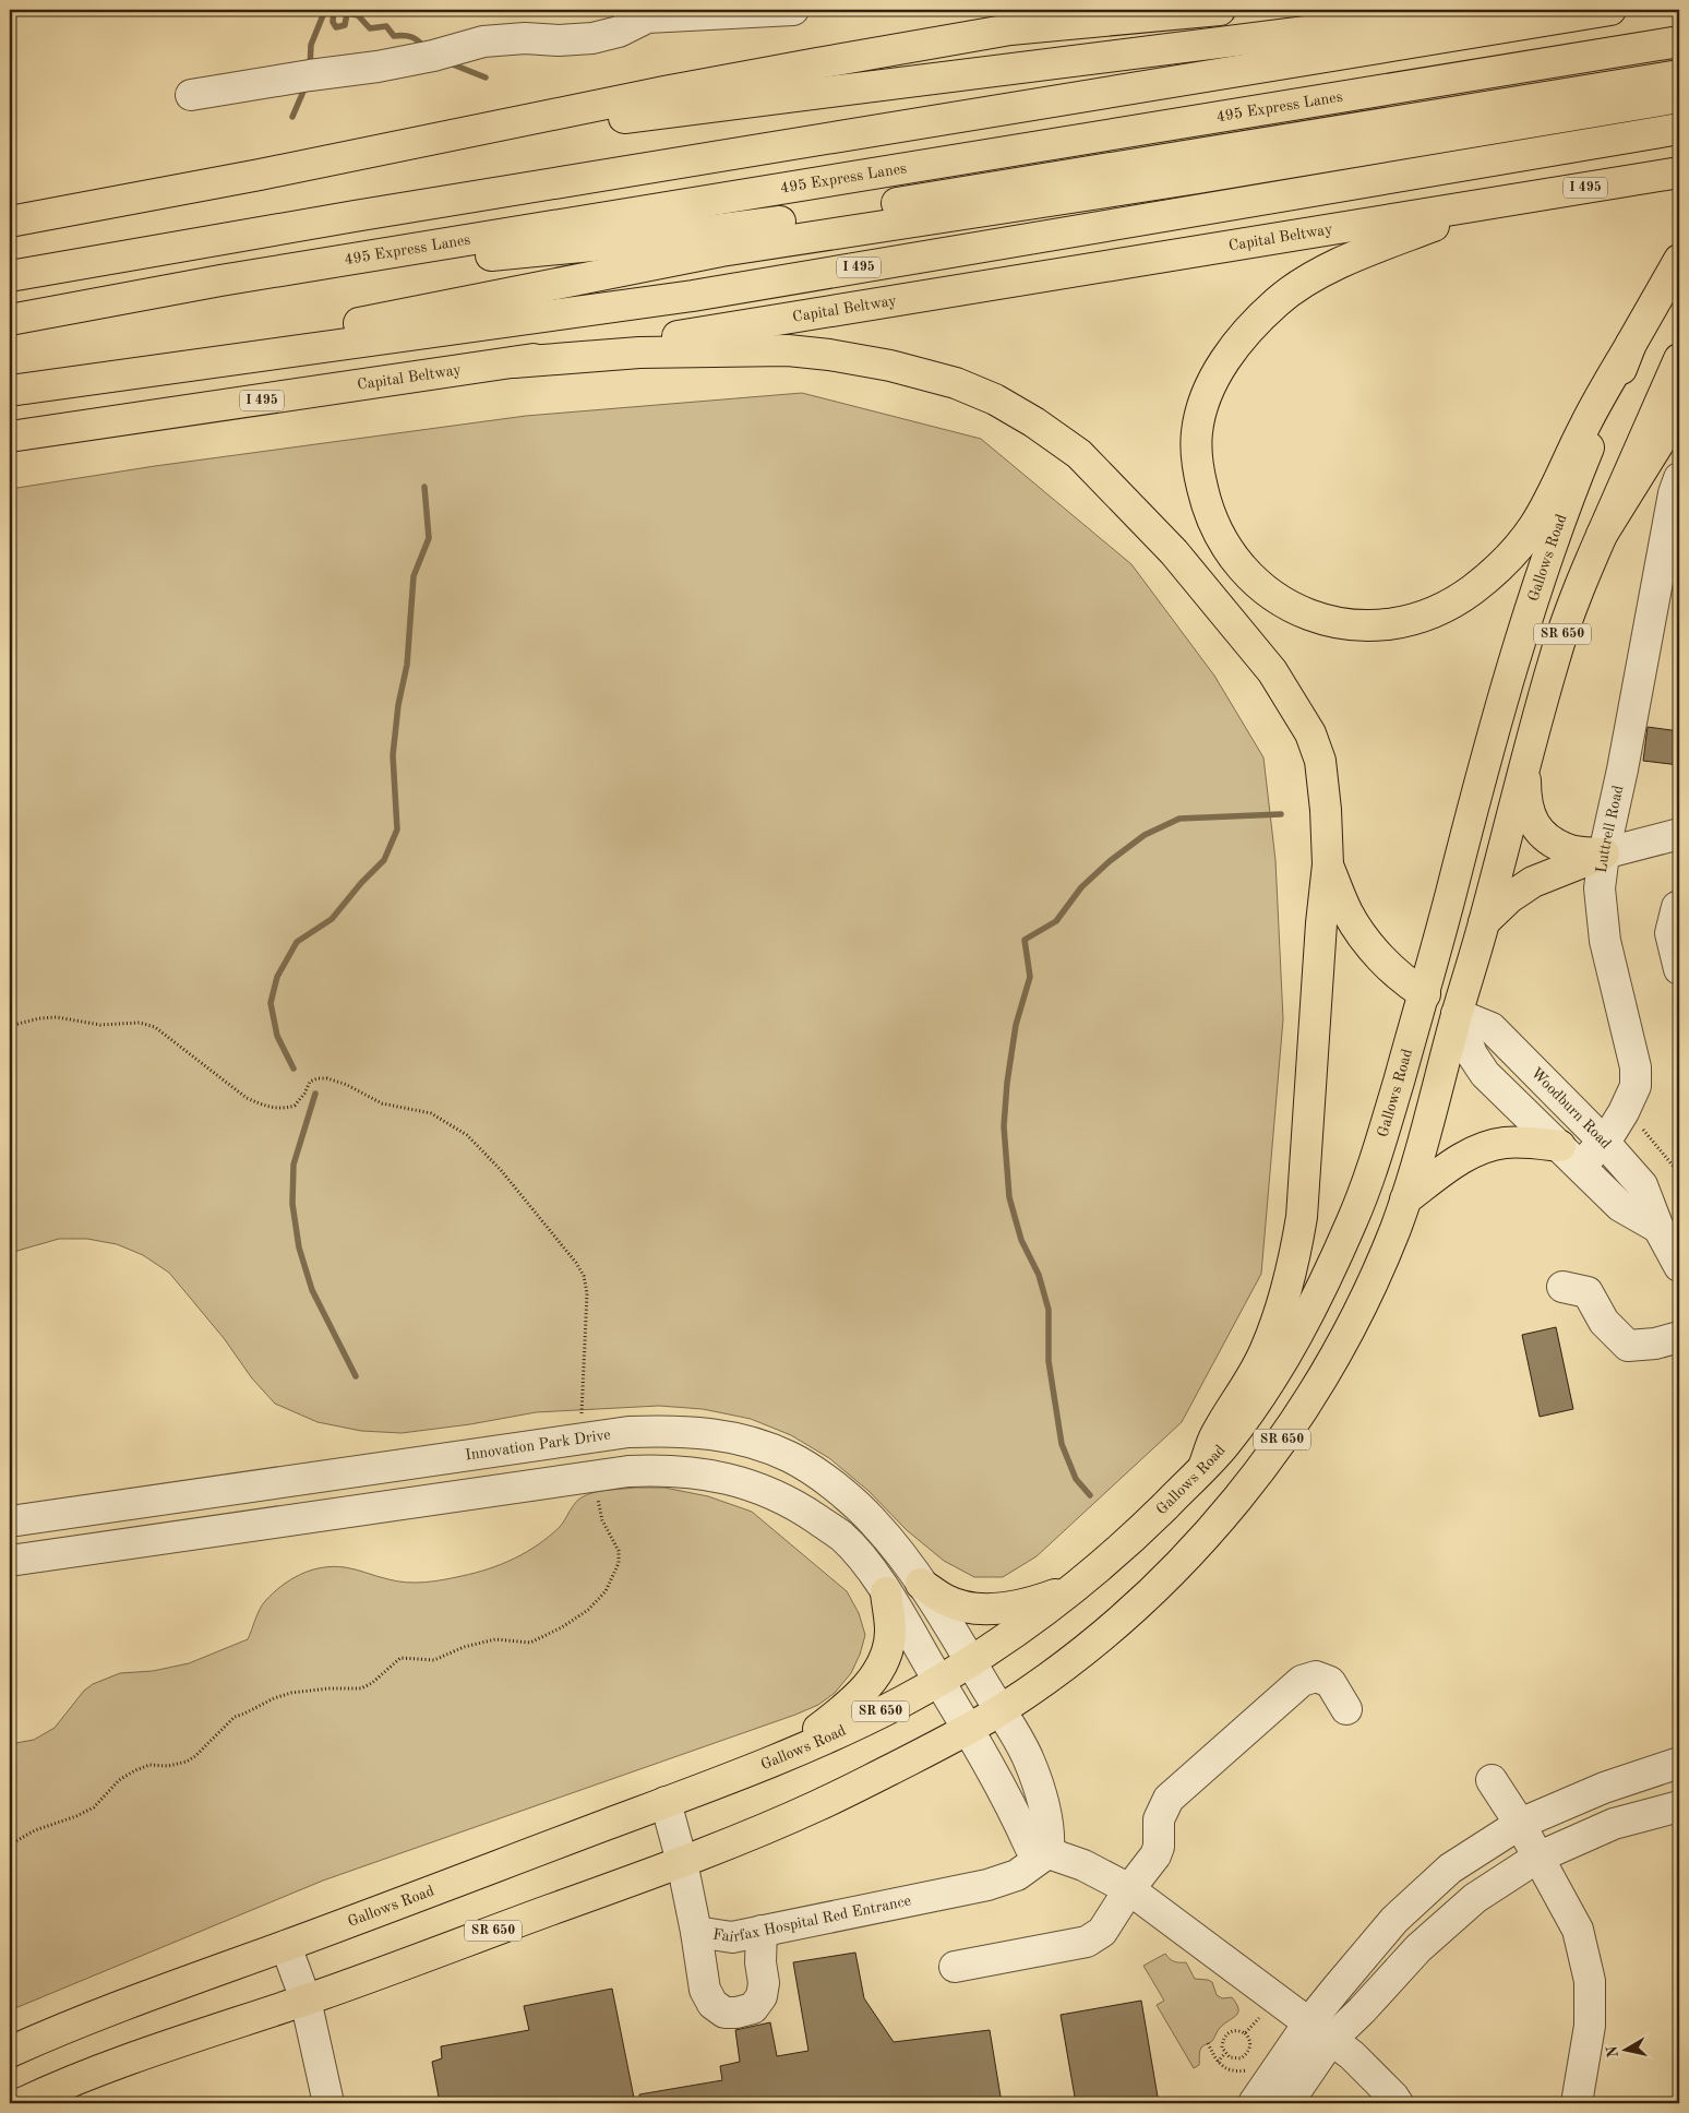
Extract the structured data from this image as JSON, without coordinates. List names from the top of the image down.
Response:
{
  "streets": {
    "main road": [
      "495 Express Lanes",
      "I 495",
      "Capital Beltway",
      "Gallows Road",
      "SR 650",
      "Woodburn Road"
    ],
    "street": ["Luttrell Road", "Innovation Park Drive", "Fairfax Hospital Red Entrance"]
  },
  "crossings": [
    ["Gallows Road", "Woodburn Road"],
    ["Gallows Road", "Innovation Park Drive"],
    ["Gallows Road", "Fairfax Hospital Red Entrance"],
    ["SR 650", "Woodburn Road"],
    ["SR 650", "Innovation Park Drive"],
    ["SR 650", "Fairfax Hospital Red Entrance"],
    ["Luttrell Road", "Woodburn Road"],
    ["Innovation Park Drive", "Fairfax Hospital Red Entrance"]
  ],
  "north": "left"
}
